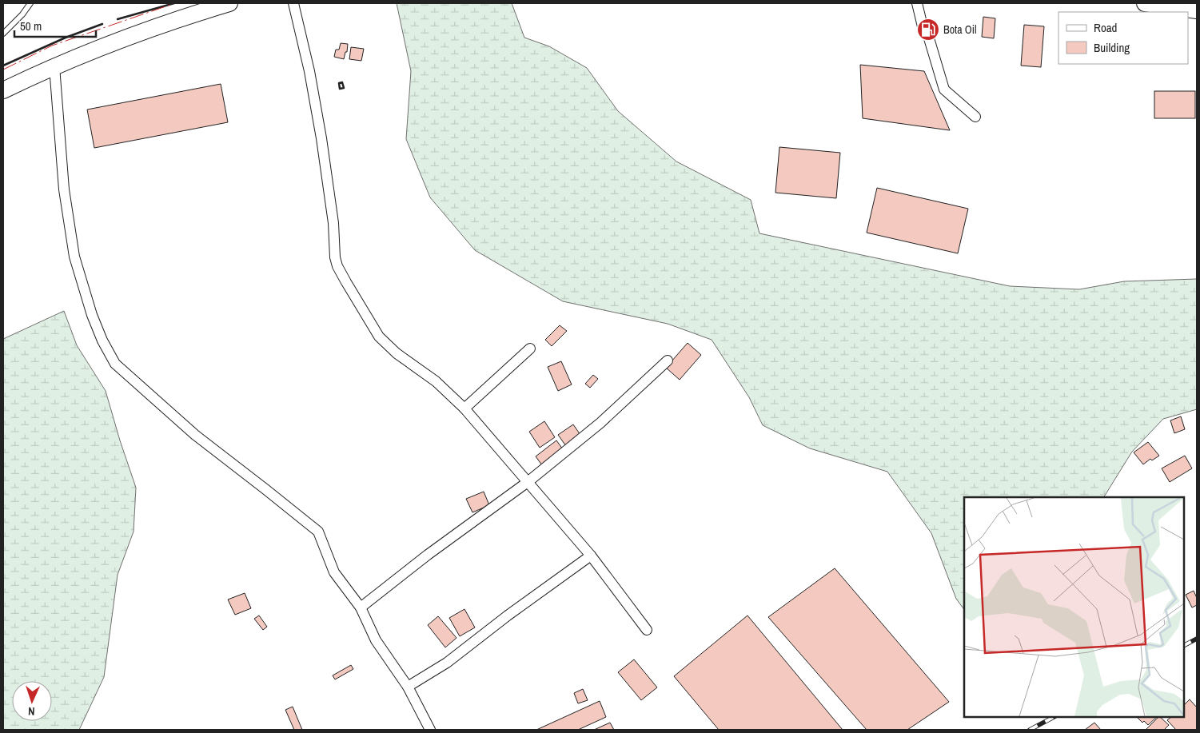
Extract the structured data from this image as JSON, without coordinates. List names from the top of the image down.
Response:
{
  "places": {
    "fuel station": ["Bota Oil"]
  },
  "legend": ["Road", "Building"],
  "scale_bar": "50 m",
  "north": "bottom"
}
